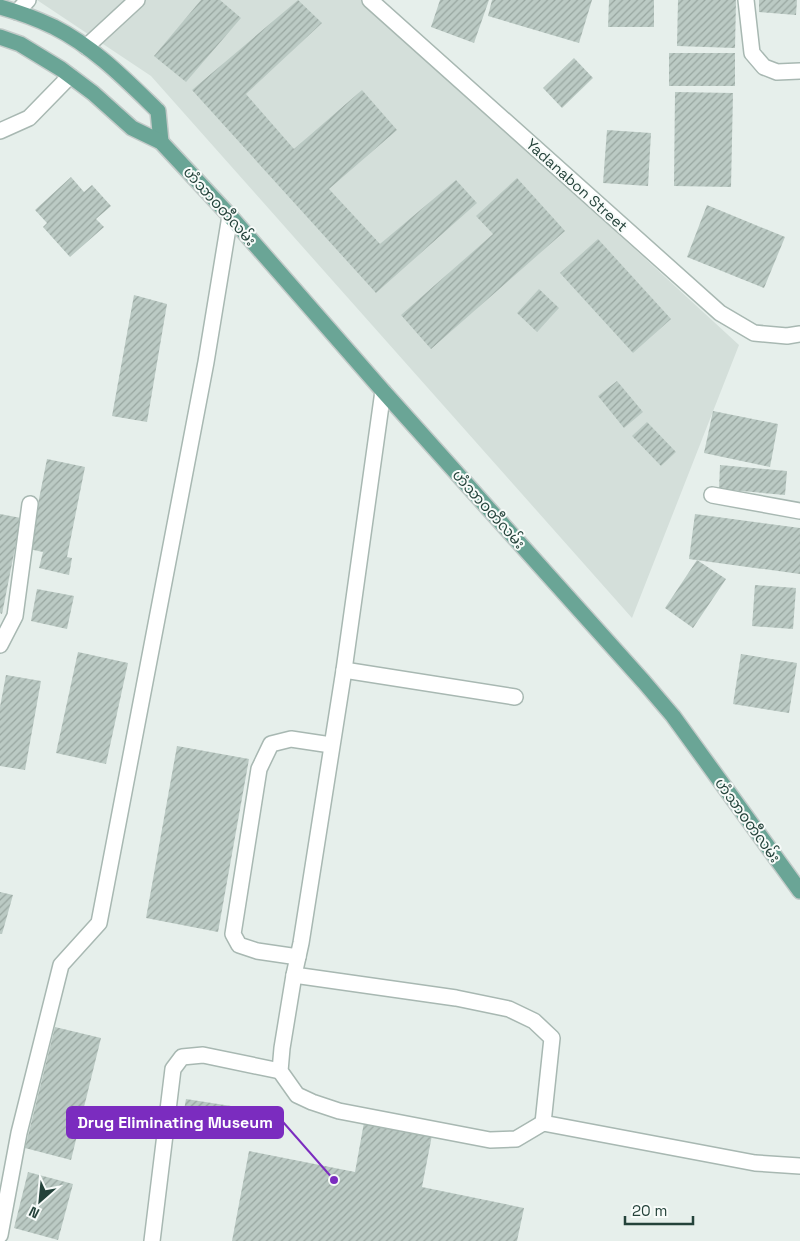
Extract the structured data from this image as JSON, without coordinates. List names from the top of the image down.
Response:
{
  "streets": {
    "main road": ["ဟံသာဝတီလမ်း"],
    "street": ["Yadanabon Street"]
  },
  "places": ["Drug Eliminating Museum"],
  "scale_bar": "20 m",
  "north": "bottom left"
}
